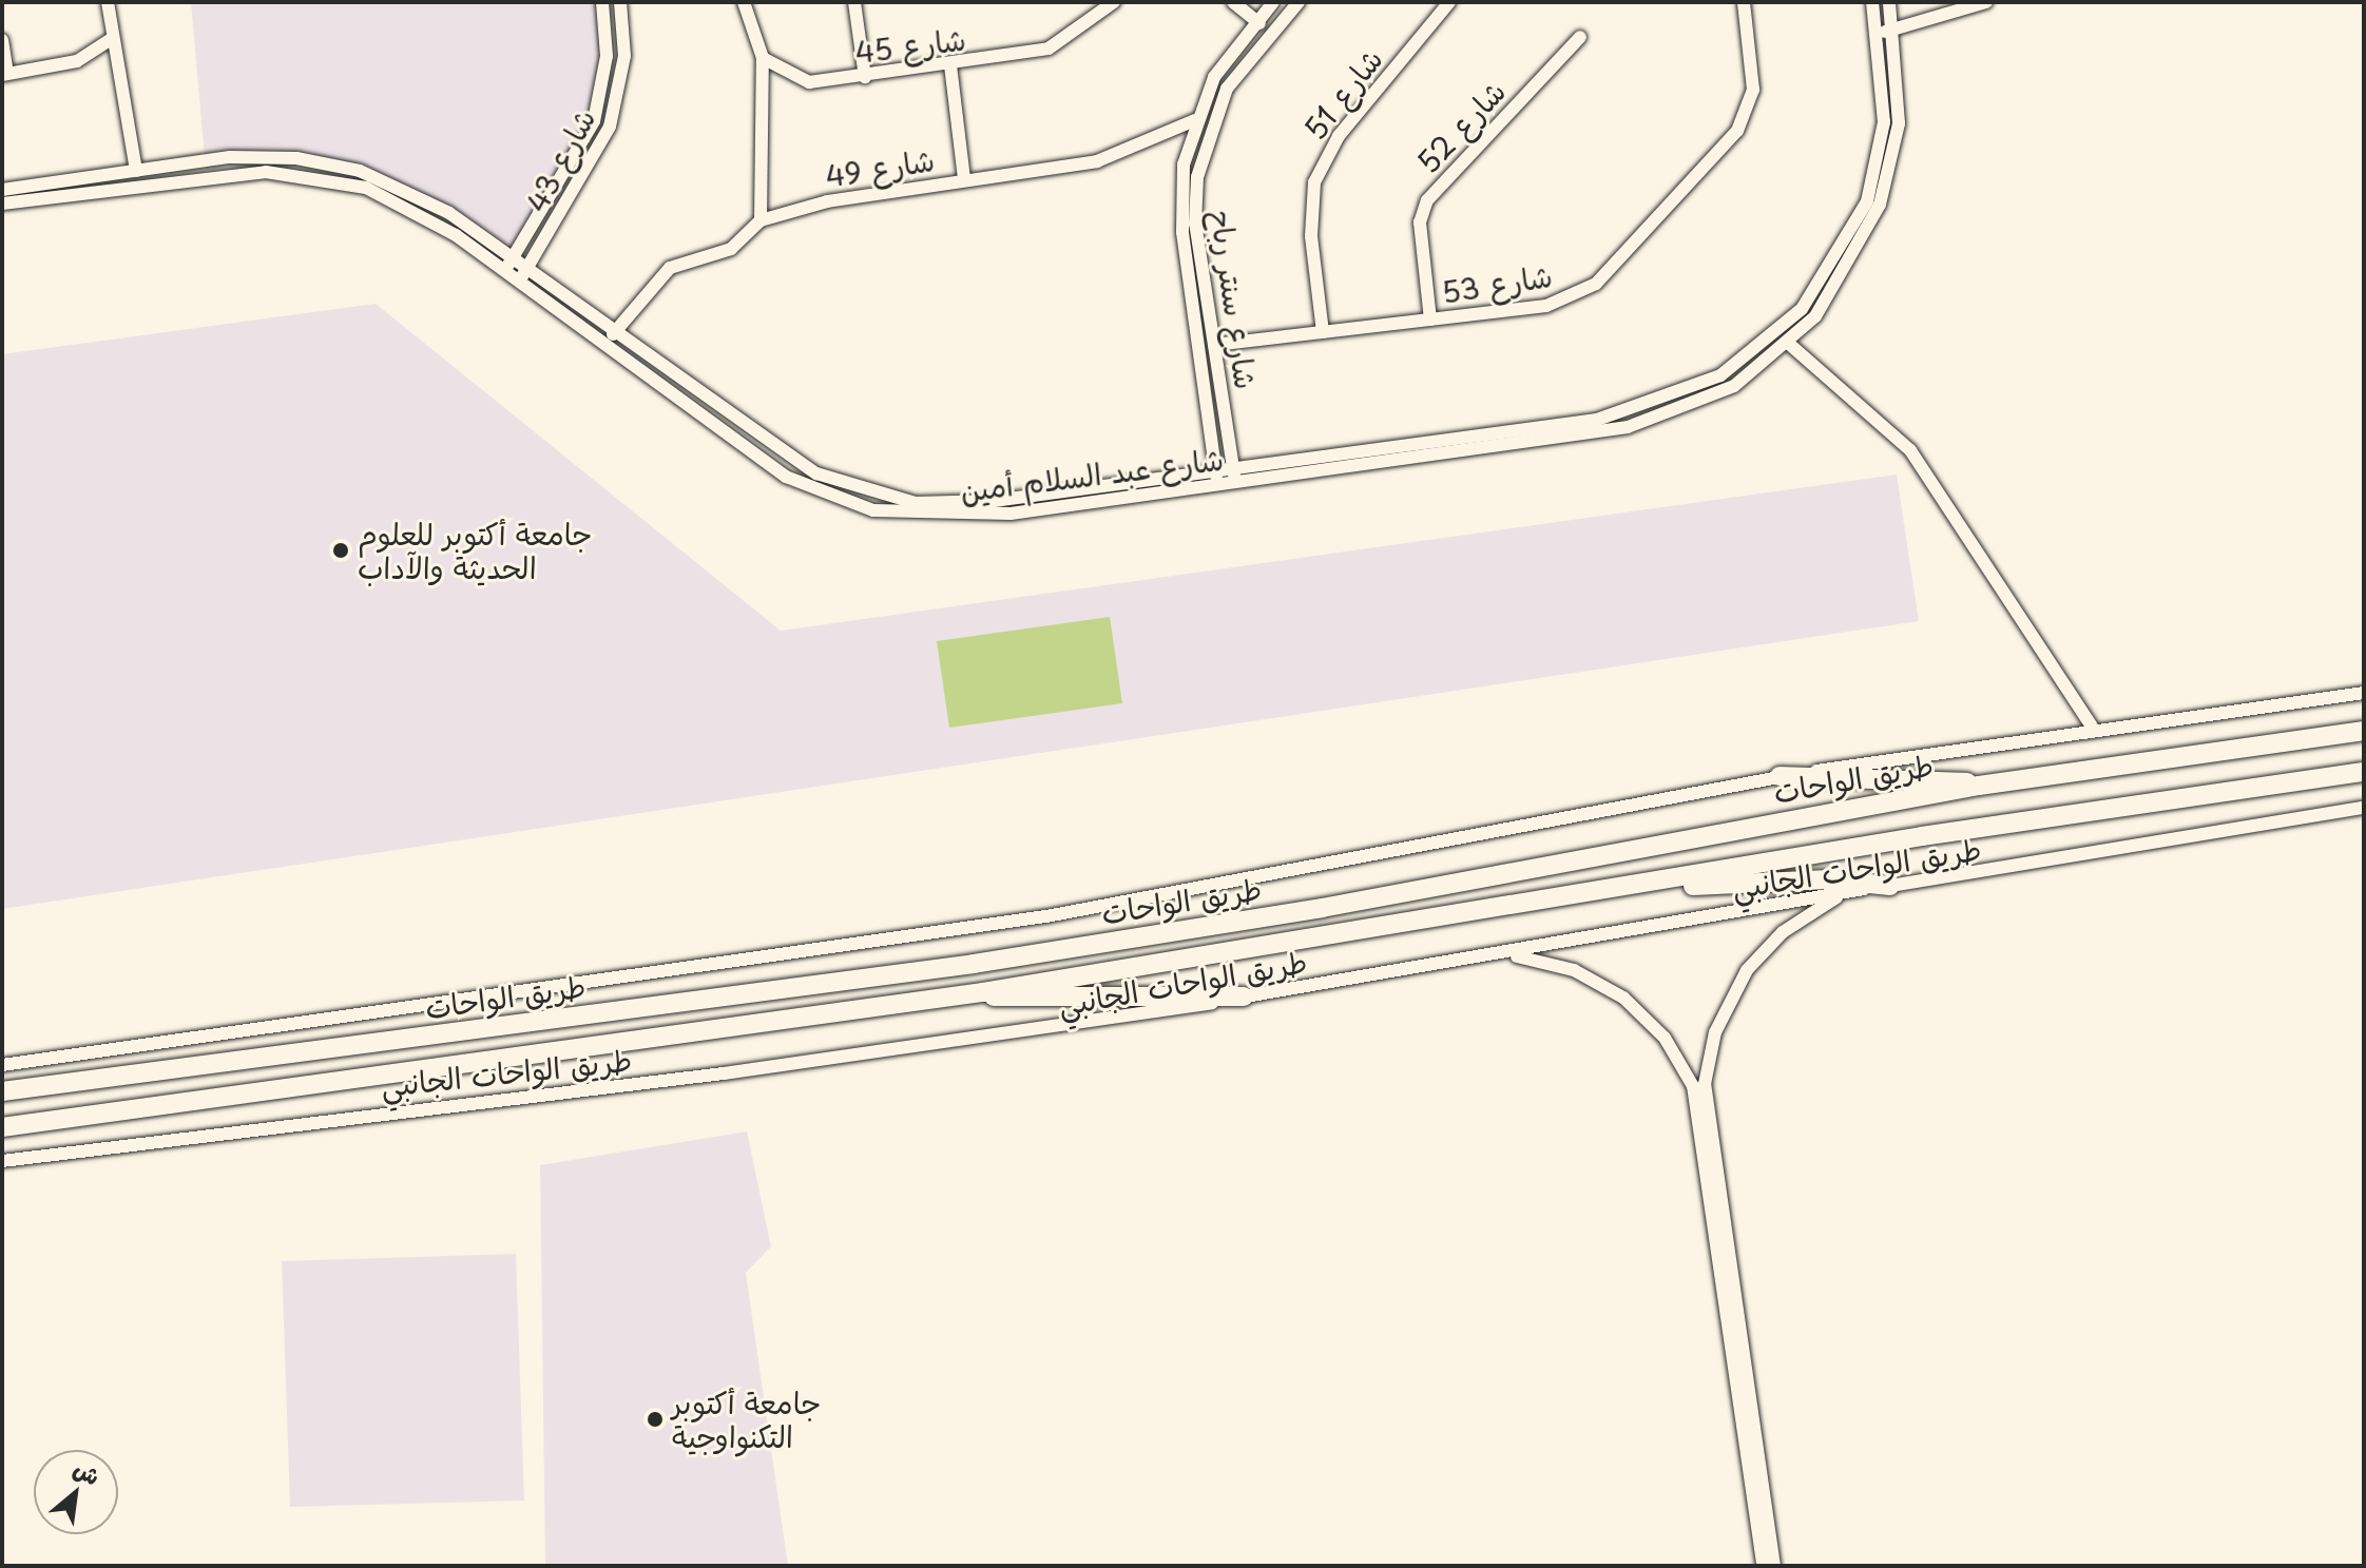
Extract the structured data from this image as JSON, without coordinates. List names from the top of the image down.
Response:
{
  "streets": {
    "highway": ["طريق الواحات"],
    "street": [
      "شارع 45",
      "شارع 51",
      "شارع 52",
      "شارع 43",
      "شارع 49",
      "شارع 53",
      "شارع سنتر رباح",
      "شارع عبد السلام أمين",
      "طريق الواحات الجانبي"
    ]
  },
  "crossings": [
    ["شارع 51", "شارع 53"],
    ["شارع 52", "شارع 53"],
    ["شارع 43", "شارع عبد السلام أمين"],
    ["شارع 49", "شارع سنتر رباح"],
    ["شارع 53", "شارع سنتر رباح"],
    ["شارع سنتر رباح", "شارع عبد السلام أمين"]
  ],
  "places": ["جامعة أكتوبر للعلوم الحديثة والآداب", "جامعة أكتوبر التكنواوجية"],
  "north": "top right"
}
